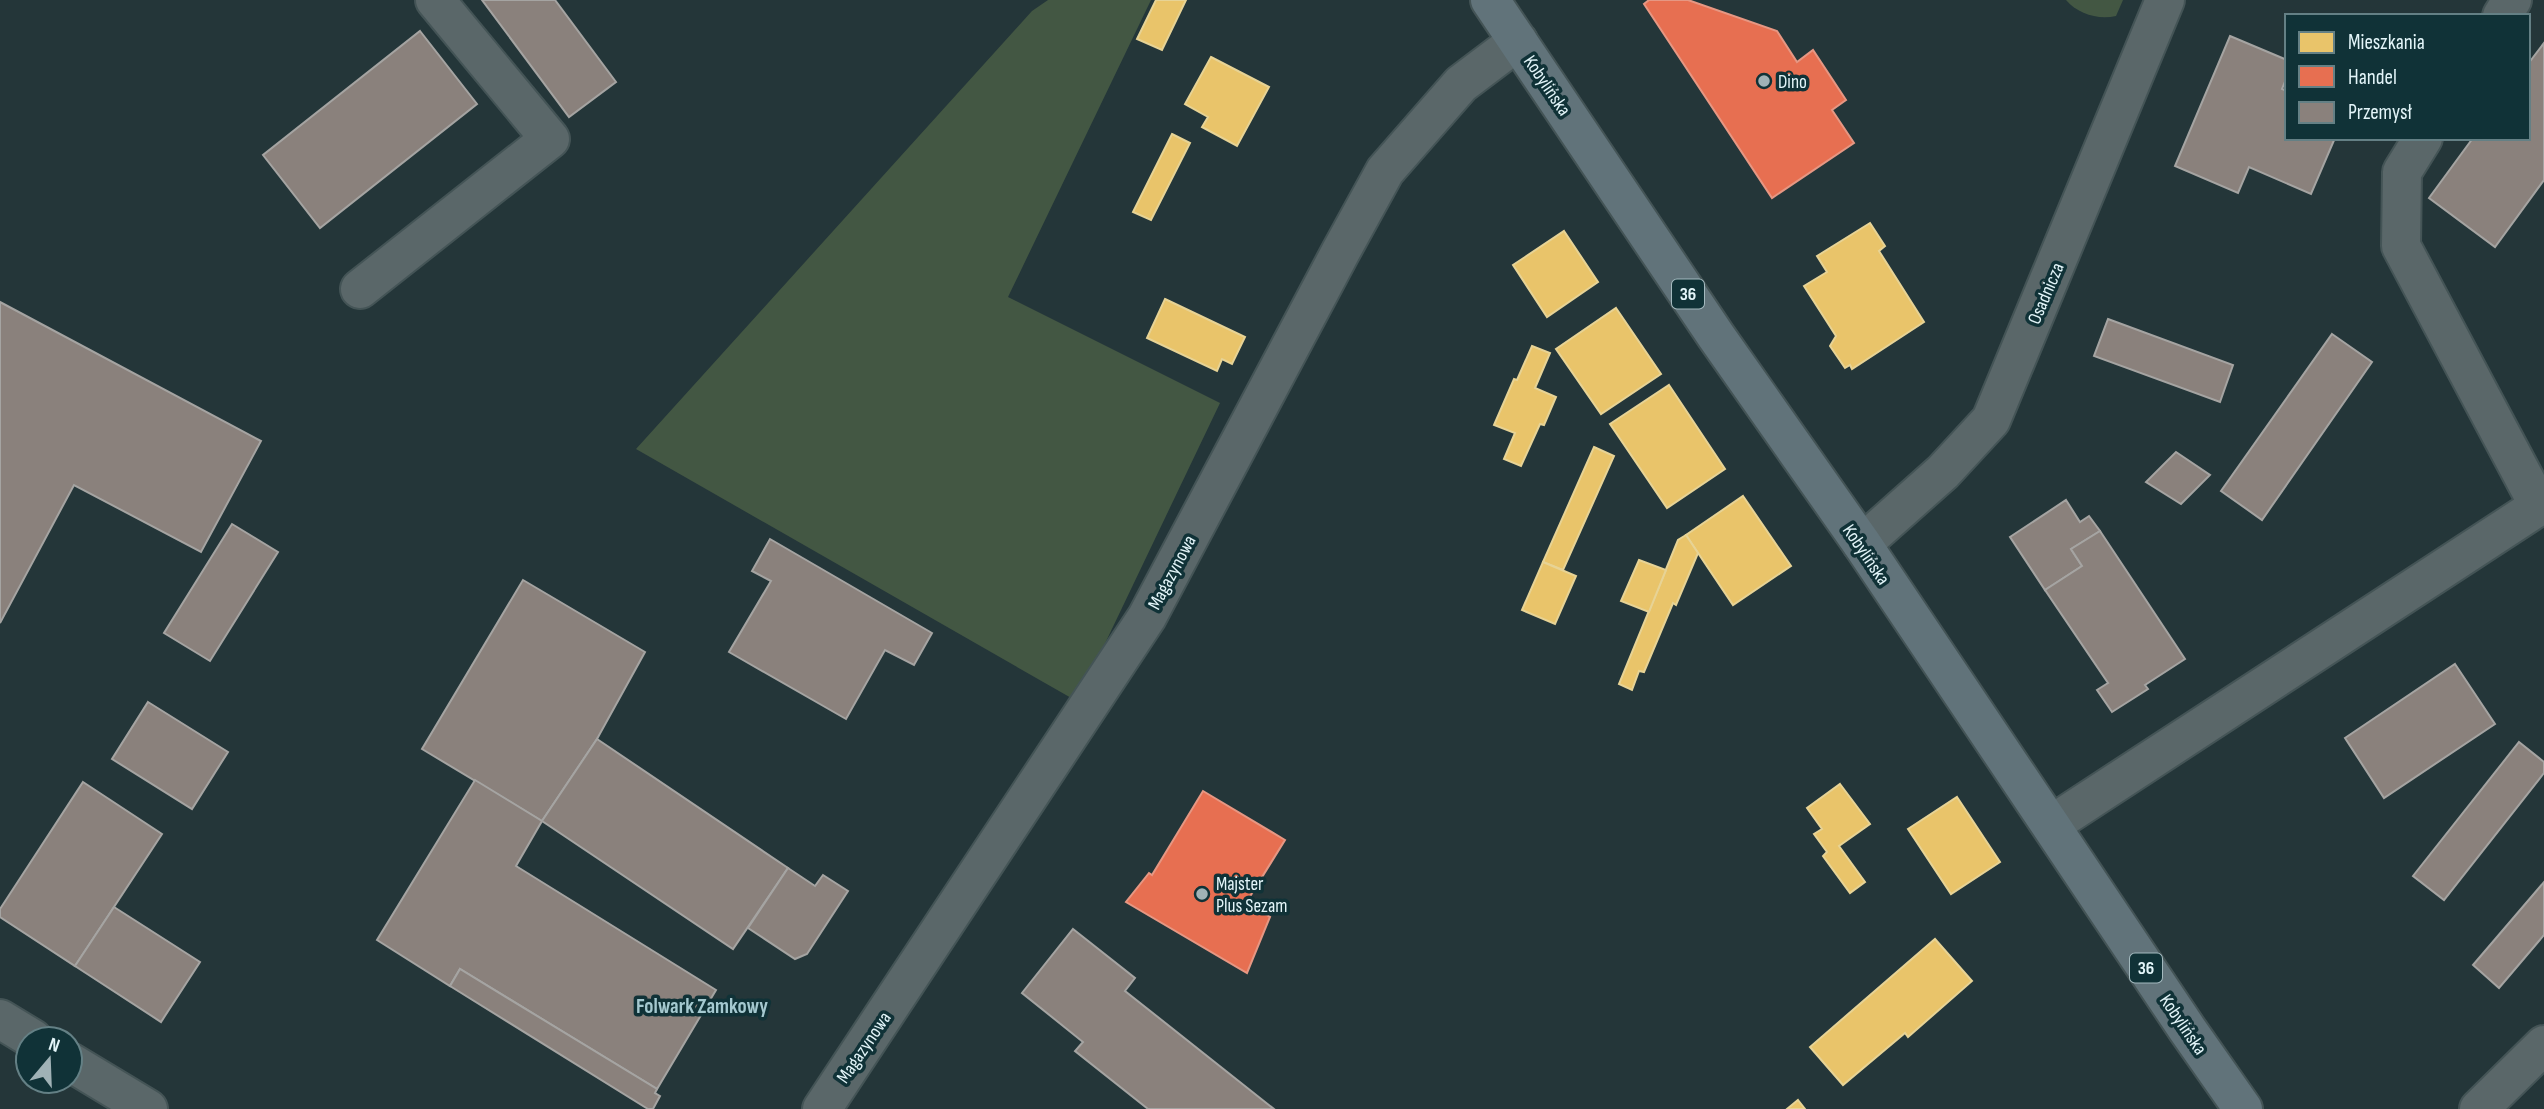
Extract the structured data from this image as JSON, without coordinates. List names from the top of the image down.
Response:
{
  "streets": {
    "main road": ["Kobylińska", "36"],
    "street": ["Osadnicza", "Magazynowa"]
  },
  "crossings": [
    ["Kobylińska", "Osadnicza"],
    ["Kobylińska", "Magazynowa"]
  ],
  "districts": ["Folwark Zamkowy"],
  "places": ["Dino", "Majster Plus Sezam"],
  "legend": ["Mieszkania", "Handel", "Przemysł"],
  "north": "top"
}
